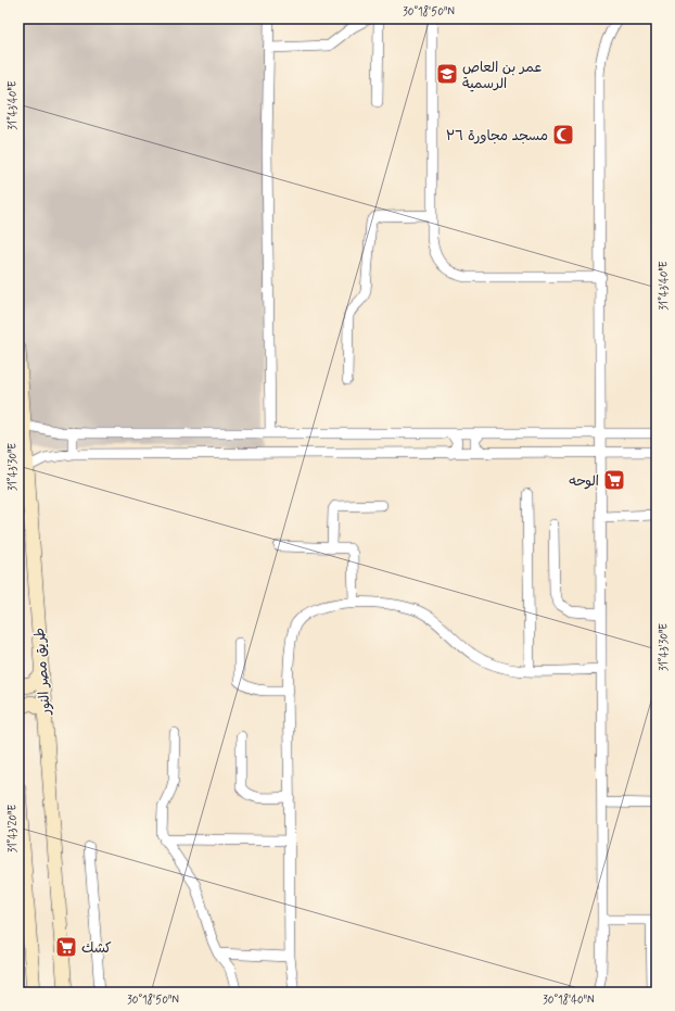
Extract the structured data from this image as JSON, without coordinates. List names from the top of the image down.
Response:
{
  "streets": {
    "street": ["طريق مصر النور"]
  },
  "places": {
    "school or university": ["عمر بن العاص الرسمية"],
    "mosque": ["مسجد مجاورة ٣٦"],
    "supermarket": ["الوحه", "كشك"]
  },
  "coordinates": [
    "30°18'50\"N",
    "31°43'40\"E",
    "31°43'30\"E",
    "31°43'20\"E",
    "30°18'40\"N"
  ]
}
